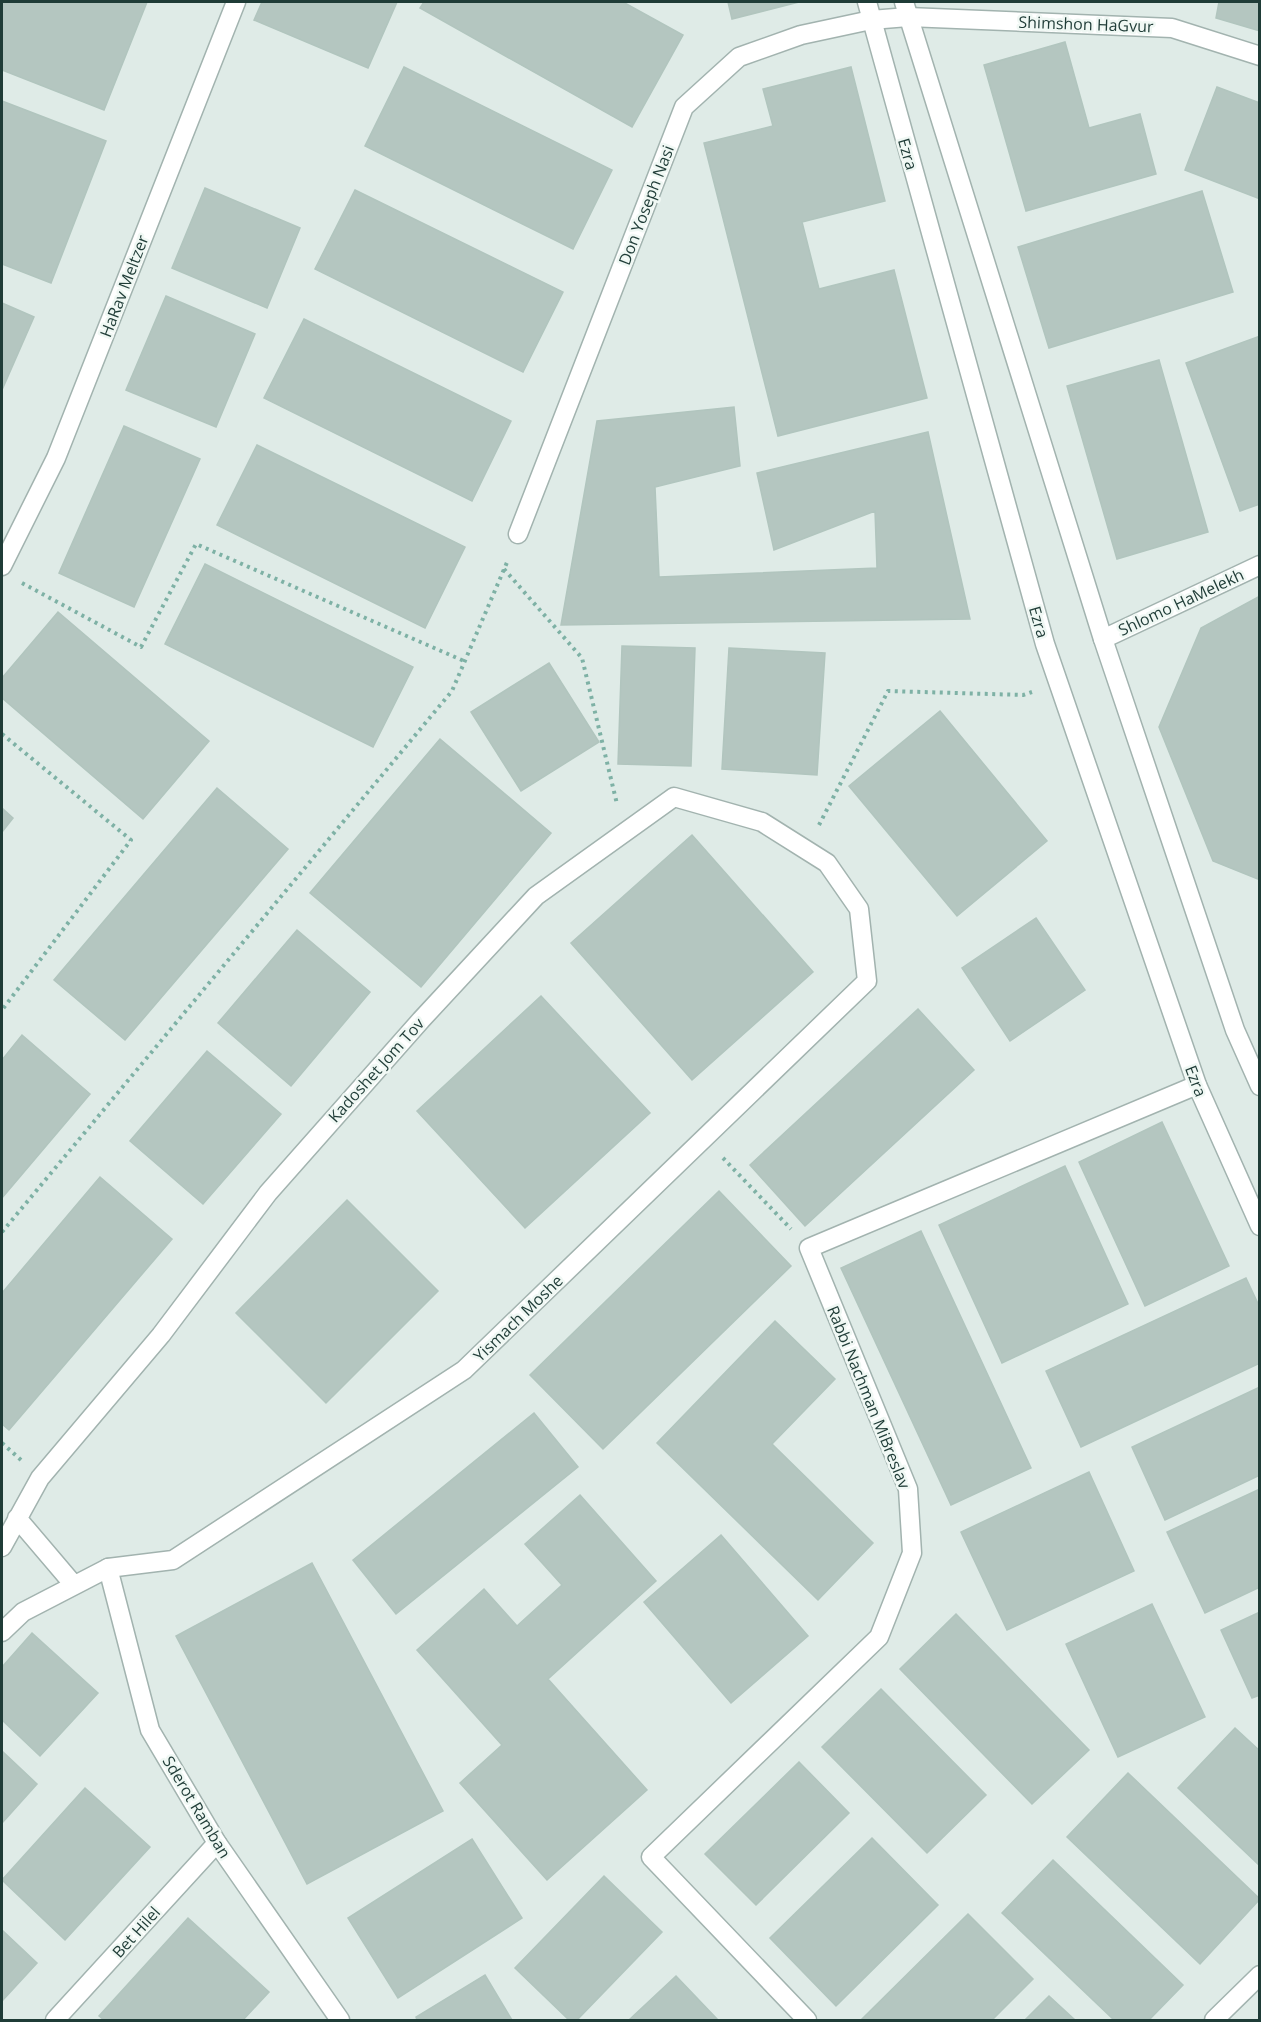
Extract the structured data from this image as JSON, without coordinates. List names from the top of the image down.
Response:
{
  "streets": {
    "street": [
      "Shimshon HaGvur",
      "Ezra",
      "Don Yoseph Nasi",
      "HaRav Meltzer",
      "Shlomo HaMelekh",
      "Kadoshet Jom Tov",
      "Yismach Moshe",
      "Rabbi Nachman MiBreslav",
      "Sderot Ramban",
      "Bet Hilel"
    ]
  },
  "crossings": [
    ["Shimshon HaGvur", "Don Yoseph Nasi"],
    ["Ezra", "Don Yoseph Nasi"],
    ["Kadoshet Jom Tov", "Yismach Moshe"],
    ["Yismach Moshe", "Sderot Ramban"],
    ["Sderot Ramban", "Bet Hilel"]
  ]
}
